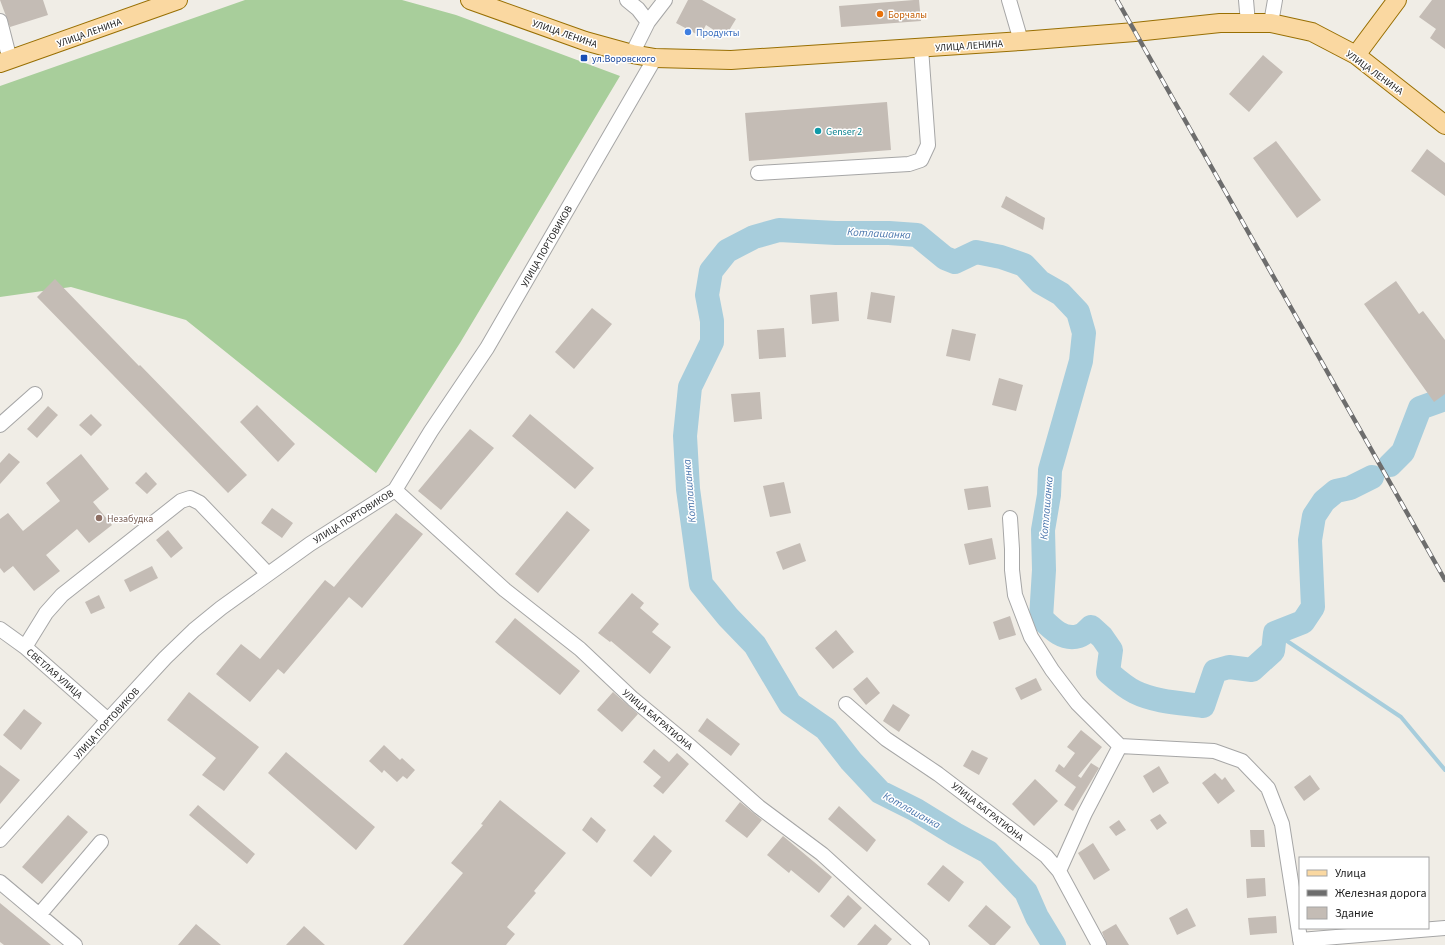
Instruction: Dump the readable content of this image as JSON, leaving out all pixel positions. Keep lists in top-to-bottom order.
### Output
{
  "streets": {
    "main road": ["УЛИЦА ЛЕНИНА"],
    "street": ["УЛИЦА ПОРТОВИКОВ", "СВЕТЛАЯ УЛИЦА", "УЛИЦА БАГРАТИОНА"]
  },
  "crossings": [
    ["УЛИЦА ЛЕНИНА", "УЛИЦА ПОРТОВИКОВ"],
    ["УЛИЦА ПОРТОВИКОВ", "СВЕТЛАЯ УЛИЦА"],
    ["УЛИЦА ПОРТОВИКОВ", "УЛИЦА БАГРАТИОНА"]
  ],
  "water": ["Котлашанка"],
  "places": {
    "other": [
      "Борчалы",
      "Продукты",
      "Genser 2",
      "Незабудка"
    ],
    "transit": ["ул.Воровского"]
  },
  "legend": ["Улица", "Железная дорога", "Здание"]
}
